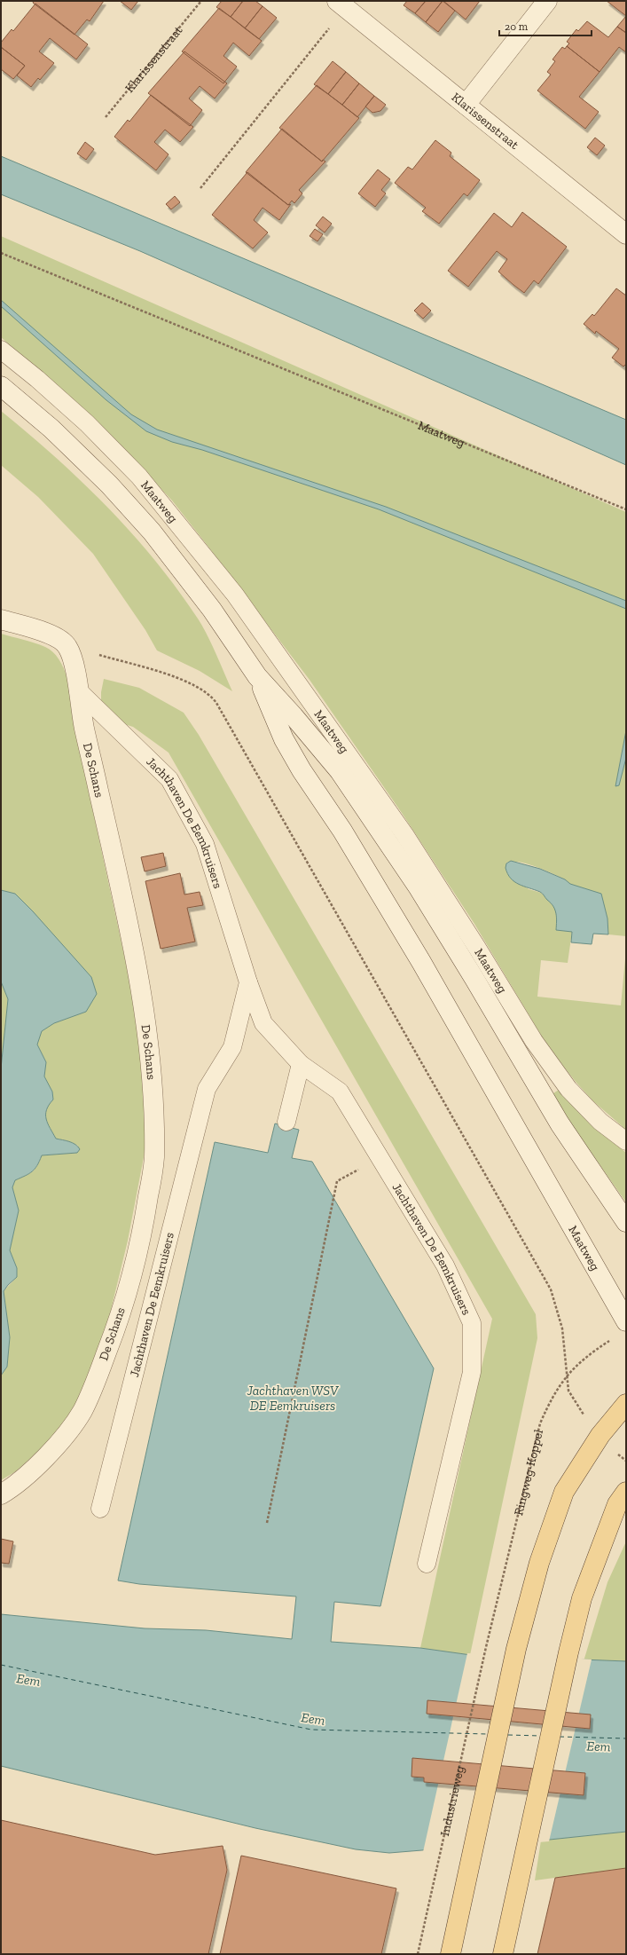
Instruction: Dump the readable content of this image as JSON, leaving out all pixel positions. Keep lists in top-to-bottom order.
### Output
{
  "streets": {
    "main road": ["Klarissenstraat", "Maatweg", "De Schans"],
    "lane": ["Jachthaven De Eemkruisers"],
    "path": ["Ringweg-Koppel", "Industrieweg"]
  },
  "crossings": [
    ["De Schans", "Jachthaven De Eemkruisers"],
    ["Ringweg-Koppel", "Industrieweg"]
  ],
  "water": ["Jachthaven WSV DE Eemkruisers", "Eem"],
  "scale_bar": "20 m"
}
